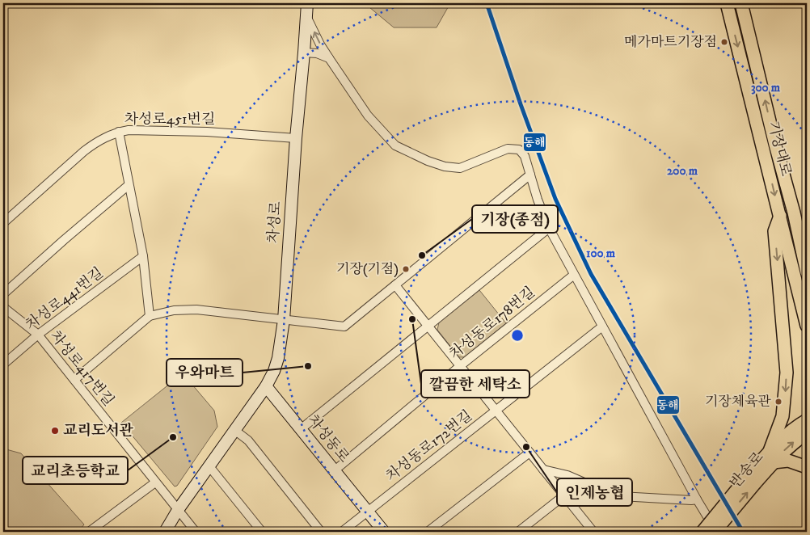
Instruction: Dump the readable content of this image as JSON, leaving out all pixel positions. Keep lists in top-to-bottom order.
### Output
{
  "streets": {
    "main road": [
      "기장대로",
      "차성로",
      "차성동로",
      "반송로"
    ],
    "street": [
      "차성로451번길",
      "차성로441번길",
      "차성동로178번길",
      "차성로417번길",
      "차성동로172번길"
    ]
  },
  "crossings": [
    ["차성로451번길", "차성로"],
    ["차성로", "차성로417번길"],
    ["차성로", "차성동로"],
    ["차성로441번길", "차성로417번길"],
    ["차성동로178번길", "차성동로"],
    ["차성동로", "차성동로172번길"]
  ],
  "places": [
    "메가마트기장점",
    "기장(종점)",
    "기장(기점)",
    "깔끔한 세탁소",
    "우와마트",
    "기장체육관",
    "교리도서관",
    "교리초등학교",
    "인제농협"
  ],
  "lines": ["transit line 동해"],
  "rings": ["300 m", "200 m", "100 m"]
}
